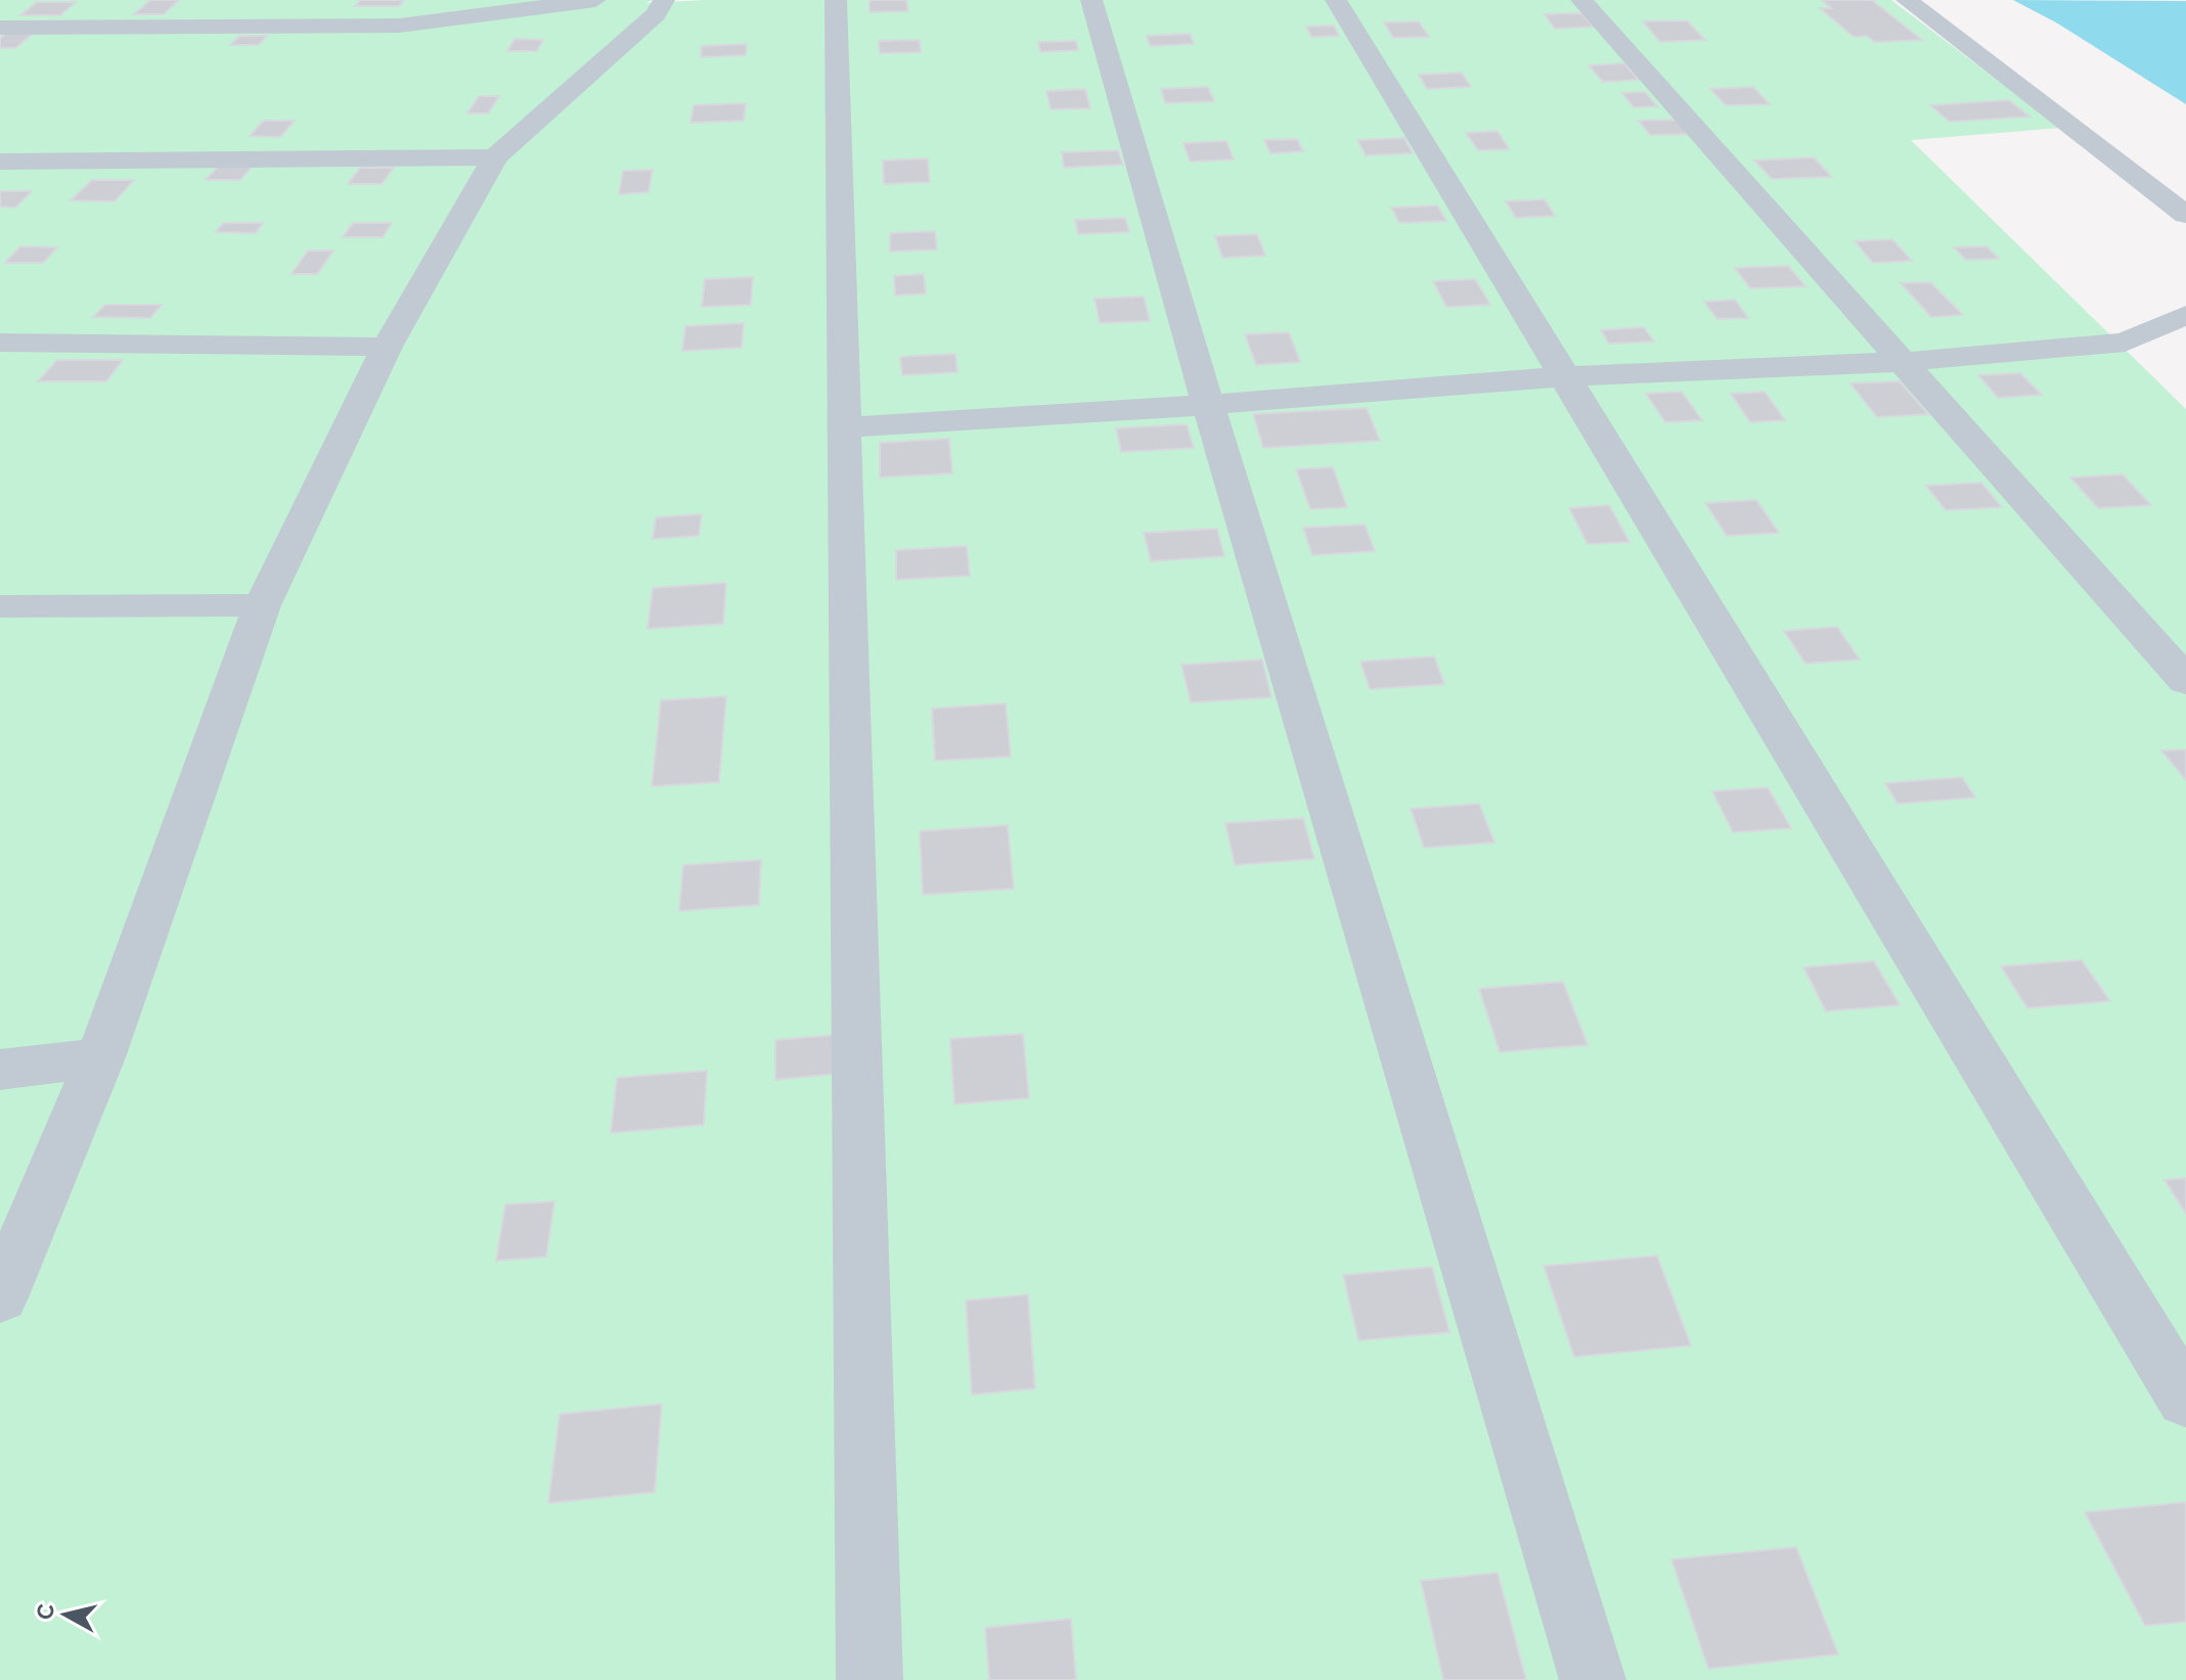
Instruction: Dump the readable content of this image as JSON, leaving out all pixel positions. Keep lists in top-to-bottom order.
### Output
{
  "north": "left"
}
